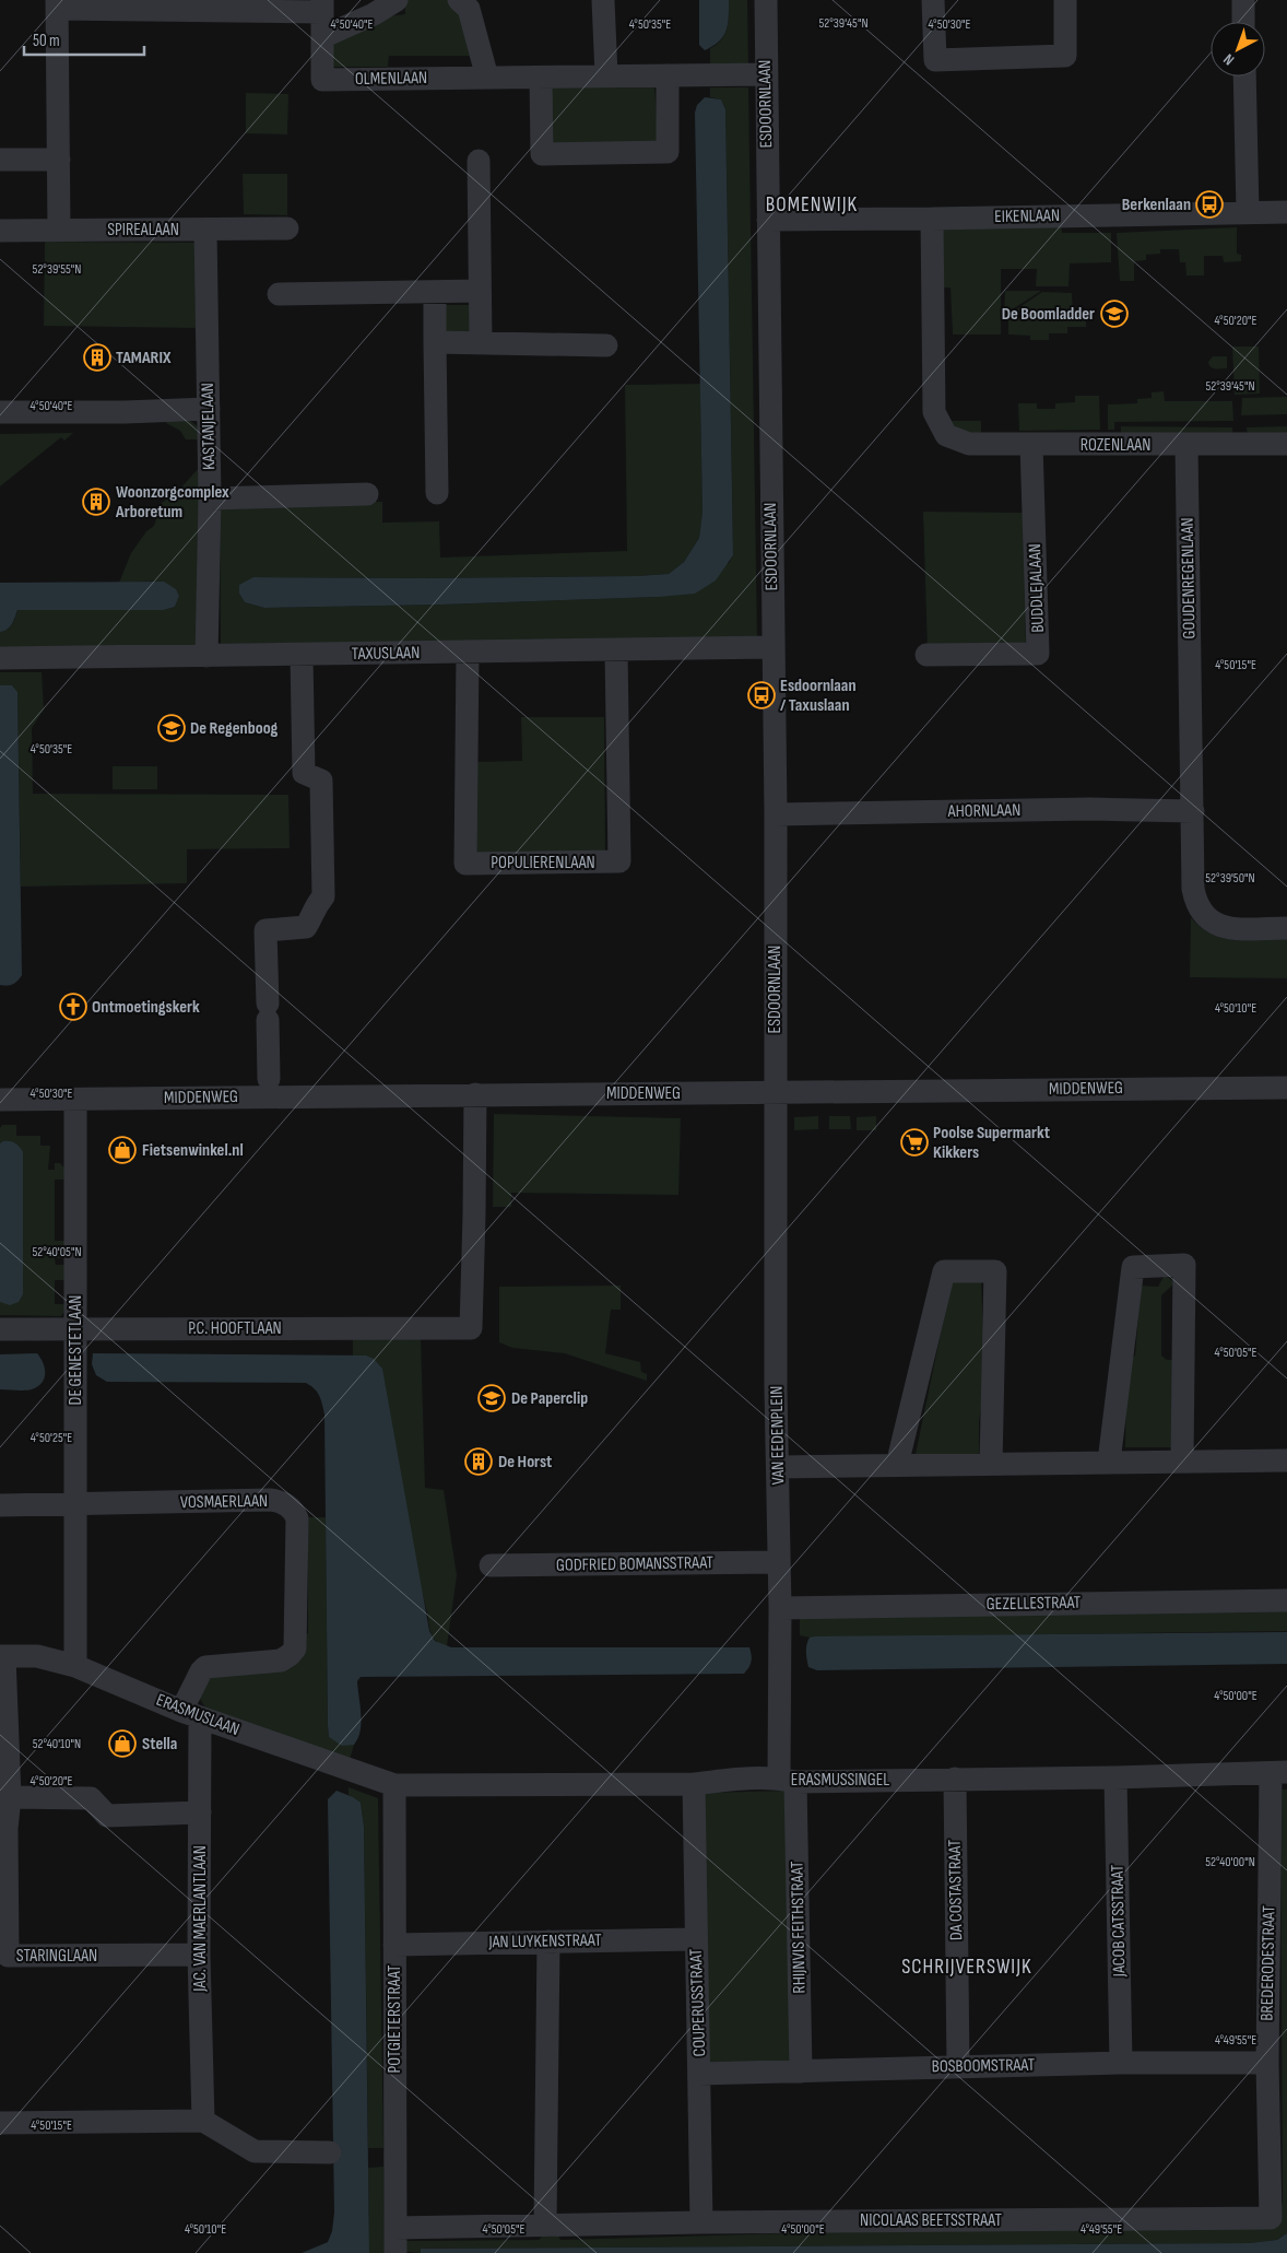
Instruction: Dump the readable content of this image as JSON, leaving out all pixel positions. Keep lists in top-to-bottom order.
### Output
{
  "streets": {
    "street": [
      "OLMENLAAN",
      "ESDOORNLAAN",
      "EIKENLAAN",
      "SPIREALAAN",
      "KASTANJELAAN",
      "ROZENLAAN",
      "GOUDENREGENLAAN",
      "BUDDLEJALAAN",
      "TAXUSLAAN",
      "AHORNLAAN",
      "POPULIERENLAAN",
      "MIDDENWEG",
      "P.C. HOOFTLAAN",
      "DE GENESTETLAAN",
      "VAN EEDENPLEIN",
      "VOSMAERLAAN",
      "GODFRIED BOMANSSTRAAT",
      "GEZELLESTRAAT",
      "ERASMUSLAAN",
      "ERASMUSSINGEL",
      "DA COSTASTRAAT",
      "JAC. VAN MAERLANTLAAN",
      "JACOB CATSSTRAAT",
      "RHIJNVIS FEITHSTRAAT",
      "JAN LUYKENSTRAAT",
      "STARINGLAAN",
      "BREDERODESTRAAT",
      "COUPERUSSTRAAT",
      "POTGIETERSTRAAT",
      "BOSBOOMSTRAAT",
      "NICOLAAS BEETSSTRAAT"
    ]
  },
  "crossings": [
    ["OLMENLAAN", "ESDOORNLAAN"],
    ["ESDOORNLAAN", "EIKENLAAN"],
    ["ESDOORNLAAN", "TAXUSLAAN"],
    ["ESDOORNLAAN", "AHORNLAAN"],
    ["ESDOORNLAAN", "MIDDENWEG"],
    ["ESDOORNLAAN", "VAN EEDENPLEIN"],
    ["EIKENLAAN", "ROZENLAAN"],
    ["SPIREALAAN", "KASTANJELAAN"],
    ["KASTANJELAAN", "TAXUSLAAN"],
    ["ROZENLAAN", "GOUDENREGENLAAN"],
    ["ROZENLAAN", "BUDDLEJALAAN"],
    ["GOUDENREGENLAAN", "AHORNLAAN"],
    ["TAXUSLAAN", "POPULIERENLAAN"],
    ["MIDDENWEG", "P.C. HOOFTLAAN"],
    ["MIDDENWEG", "DE GENESTETLAAN"],
    ["MIDDENWEG", "VAN EEDENPLEIN"],
    ["P.C. HOOFTLAAN", "DE GENESTETLAAN"],
    ["DE GENESTETLAAN", "VOSMAERLAAN"],
    ["DE GENESTETLAAN", "ERASMUSLAAN"],
    ["VAN EEDENPLEIN", "GODFRIED BOMANSSTRAAT"],
    ["VAN EEDENPLEIN", "GEZELLESTRAAT"],
    ["VAN EEDENPLEIN", "ERASMUSSINGEL"],
    ["VAN EEDENPLEIN", "RHIJNVIS FEITHSTRAAT"],
    ["VOSMAERLAAN", "ERASMUSLAAN"],
    ["VOSMAERLAAN", "JAC. VAN MAERLANTLAAN"],
    ["ERASMUSLAAN", "ERASMUSSINGEL"],
    ["ERASMUSLAAN", "JAC. VAN MAERLANTLAAN"],
    ["ERASMUSLAAN", "STARINGLAAN"],
    ["ERASMUSLAAN", "POTGIETERSTRAAT"],
    ["ERASMUSSINGEL", "DA COSTASTRAAT"],
    ["ERASMUSSINGEL", "JACOB CATSSTRAAT"],
    ["ERASMUSSINGEL", "RHIJNVIS FEITHSTRAAT"],
    ["ERASMUSSINGEL", "BREDERODESTRAAT"],
    ["ERASMUSSINGEL", "COUPERUSSTRAAT"],
    ["ERASMUSSINGEL", "POTGIETERSTRAAT"],
    ["DA COSTASTRAAT", "BOSBOOMSTRAAT"],
    ["JAC. VAN MAERLANTLAAN", "STARINGLAAN"],
    ["JACOB CATSSTRAAT", "BOSBOOMSTRAAT"],
    ["RHIJNVIS FEITHSTRAAT", "BOSBOOMSTRAAT"],
    ["JAN LUYKENSTRAAT", "COUPERUSSTRAAT"],
    ["JAN LUYKENSTRAAT", "POTGIETERSTRAAT"],
    ["BREDERODESTRAAT", "BOSBOOMSTRAAT"],
    ["BREDERODESTRAAT", "NICOLAAS BEETSSTRAAT"],
    ["COUPERUSSTRAAT", "BOSBOOMSTRAAT"],
    ["COUPERUSSTRAAT", "NICOLAAS BEETSSTRAAT"],
    ["POTGIETERSTRAAT", "NICOLAAS BEETSSTRAAT"]
  ],
  "districts": ["BOMENWIJK", "SCHRIJVERSWIJK"],
  "places": {
    "bus stop": ["Berkenlaan", "Esdoornlaan / Taxuslaan"],
    "school or university": ["De Boomladder", "De Regenboog", "De Paperclip"],
    "building": ["TAMARIX", "Woonzorgcomplex Arboretum", "De Horst"],
    "church": ["Ontmoetingskerk"],
    "supermarket": ["Poolse Supermarkt Kikkers"],
    "shop": ["Fietsenwinkel.nl", "Stella"]
  },
  "scale_bar": "50 m",
  "north": "bottom left",
  "coordinates": [
    "52°39'45\"N",
    "4°50'40\"E",
    "4°50'35\"E",
    "4°50'30\"E",
    "52°39'55\"N",
    "4°50'20\"E",
    "4°50'15\"E",
    "52°39'50\"N",
    "4°50'10\"E",
    "52°40'05\"N",
    "4°50'05\"E",
    "4°50'25\"E",
    "4°50'00\"E",
    "52°40'10\"N",
    "52°40'00\"N",
    "4°49'55\"E"
  ]
}
